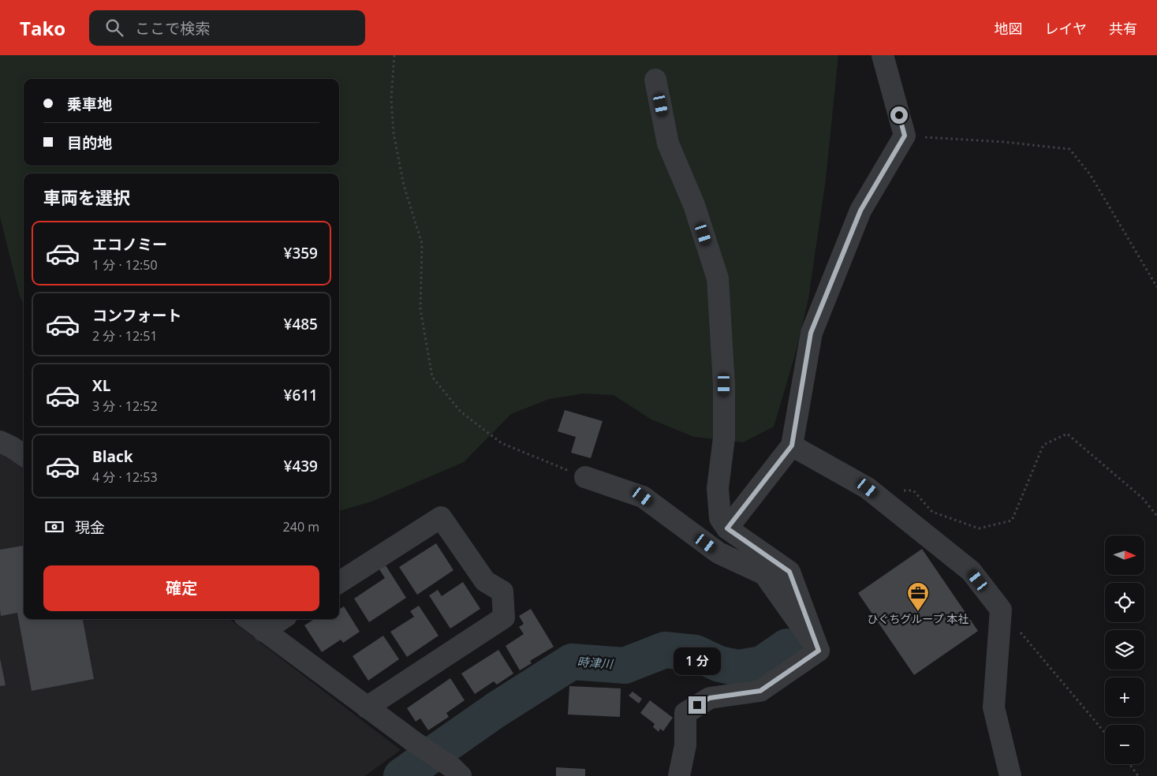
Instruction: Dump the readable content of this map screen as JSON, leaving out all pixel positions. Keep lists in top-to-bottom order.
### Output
{
  "water": ["時津川"],
  "places": {
    "office": ["ひぐちグループ 本社"]
  },
  "north": "right",
  "page": {
    "header": "Tako",
    "search": "ここで検索",
    "nav": ["地図", "レイヤ", "共有"],
    "banner": ["乗車地", "目的地"],
    "heading": "車両を選択",
    "list": [
      {
        "name": "エコノミー",
        "note": "1 分 · 12:50",
        "value": "¥359"
      },
      {
        "name": "コンフォート",
        "note": "2 分 · 12:51",
        "value": "¥485"
      },
      {
        "name": "XL",
        "note": "3 分 · 12:52",
        "value": "¥611"
      },
      {
        "name": "Black",
        "note": "4 分 · 12:53",
        "value": "¥439"
      }
    ],
    "pay": ["現金", "240 m"],
    "map_buttons": ["+", "−"],
    "buttons": "確定",
    "bubble": "1 分"
  }
}
